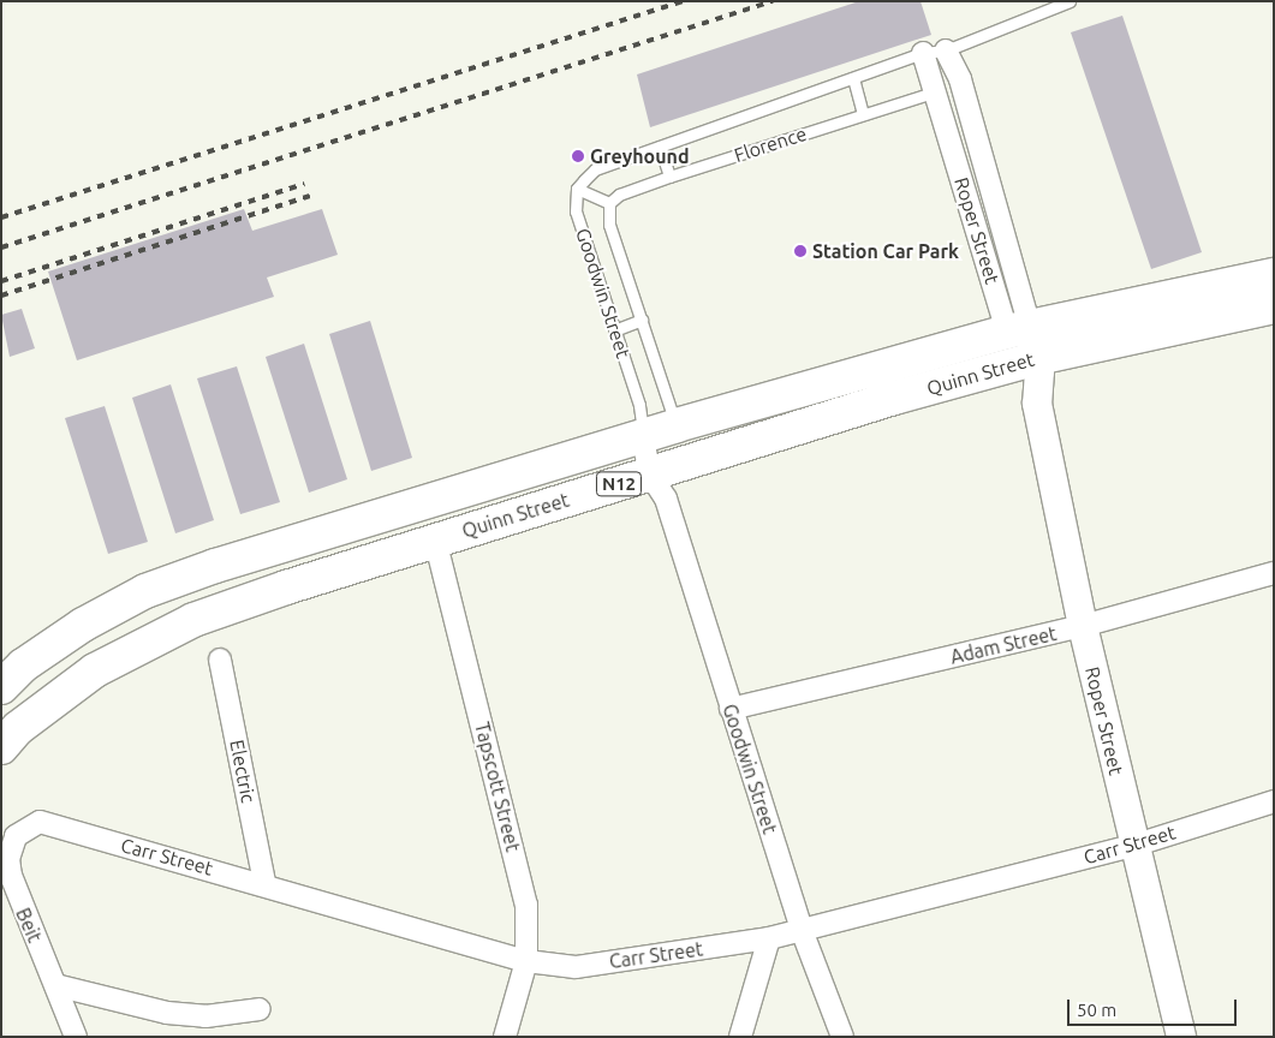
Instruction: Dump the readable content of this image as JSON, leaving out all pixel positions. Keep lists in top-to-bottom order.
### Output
{
  "streets": {
    "highway": ["Quinn Street", "N12"],
    "street": [
      "Roper Street",
      "Goodwin Street",
      "Adam Street",
      "Electric",
      "Tapscott Street",
      "Carr Street",
      "Beit"
    ],
    "lane": ["Florence"]
  },
  "crossings": [
    ["Florence", "Roper Street"],
    ["Roper Street", "Quinn Street"],
    ["Roper Street", "Adam Street"],
    ["Roper Street", "Carr Street"],
    ["Goodwin Street", "Quinn Street"],
    ["Goodwin Street", "Adam Street"],
    ["Goodwin Street", "Carr Street"],
    ["Quinn Street", "Tapscott Street"],
    ["Electric", "Carr Street"],
    ["Tapscott Street", "Carr Street"],
    ["Carr Street", "Beit"]
  ],
  "places": ["Greyhound", "Station Car Park"],
  "scale_bar": "50 m"
}
